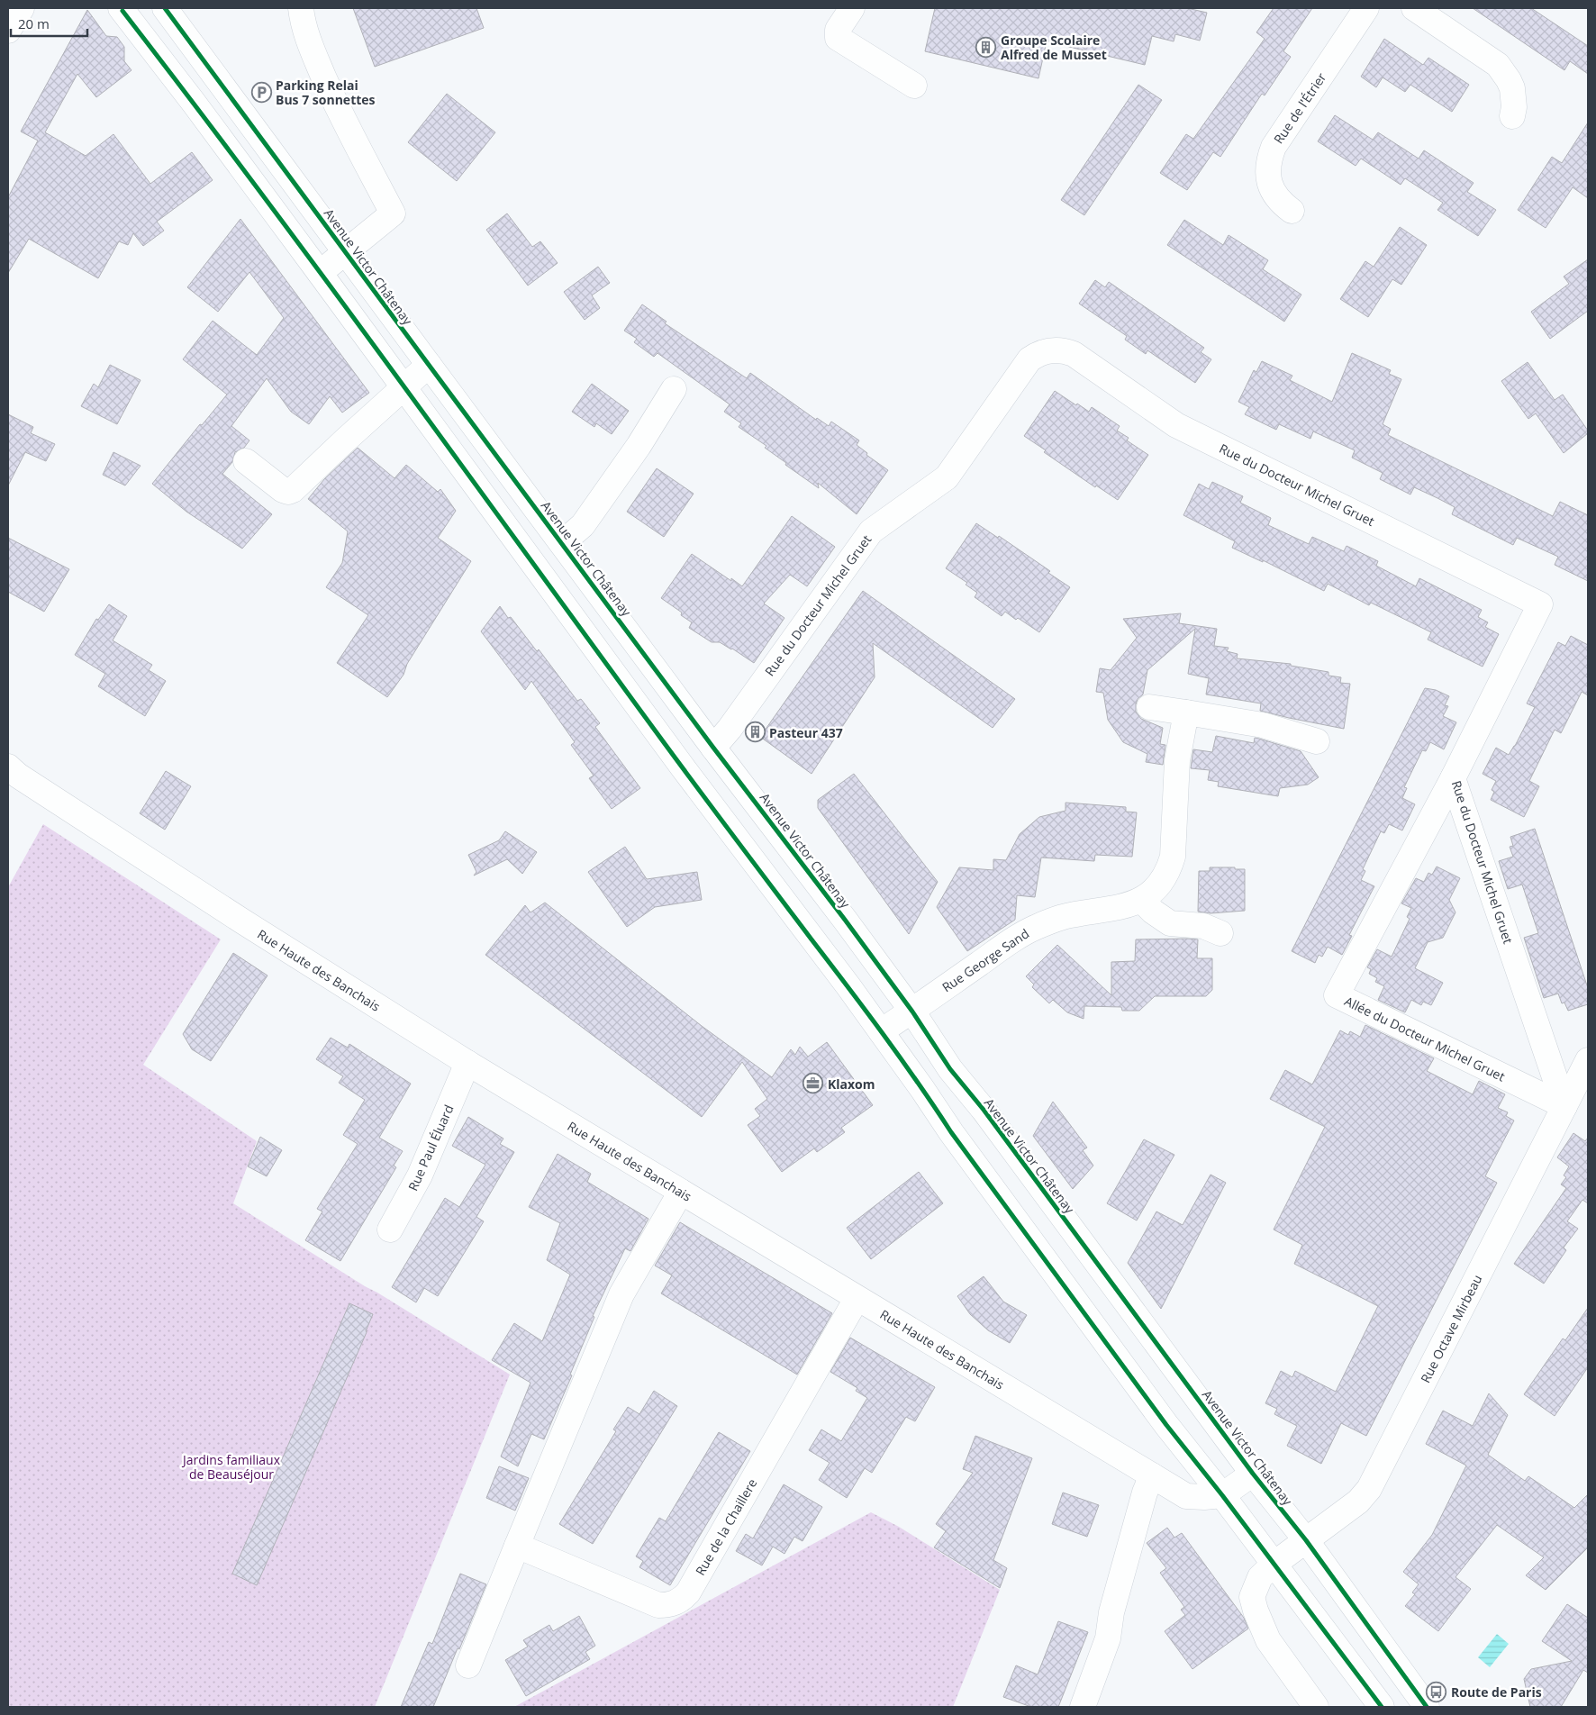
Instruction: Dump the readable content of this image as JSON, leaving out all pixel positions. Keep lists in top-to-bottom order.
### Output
{
  "streets": {
    "street": [
      "Rue de l'Étrier",
      "Avenue Victor Châtenay",
      "Rue du Docteur Michel Gruet",
      "Rue George Sand",
      "Rue Haute des Banchais",
      "Allée du Docteur Michel Gruet",
      "Rue Paul Éluard",
      "Rue Octave Mirbeau",
      "Rue de la Chaillere"
    ]
  },
  "crossings": [
    ["Avenue Victor Châtenay", "Rue du Docteur Michel Gruet"],
    ["Avenue Victor Châtenay", "Rue George Sand"],
    ["Avenue Victor Châtenay", "Rue Octave Mirbeau"],
    ["Rue du Docteur Michel Gruet", "Allée du Docteur Michel Gruet"],
    ["Rue du Docteur Michel Gruet", "Rue Octave Mirbeau"],
    ["Rue Haute des Banchais", "Rue Paul Éluard"],
    ["Rue Haute des Banchais", "Rue de la Chaillere"],
    ["Allée du Docteur Michel Gruet", "Rue Octave Mirbeau"]
  ],
  "parks": ["Jardins familiaux de Beauséjour"],
  "places": {
    "building": ["Groupe Scolaire Alfred de Musset", "Pasteur 437"],
    "parking": ["Parking Relai Bus 7 sonnettes"],
    "office": ["Klaxom"],
    "bus stop": ["Route de Paris"]
  },
  "scale_bar": "20 m"
}
